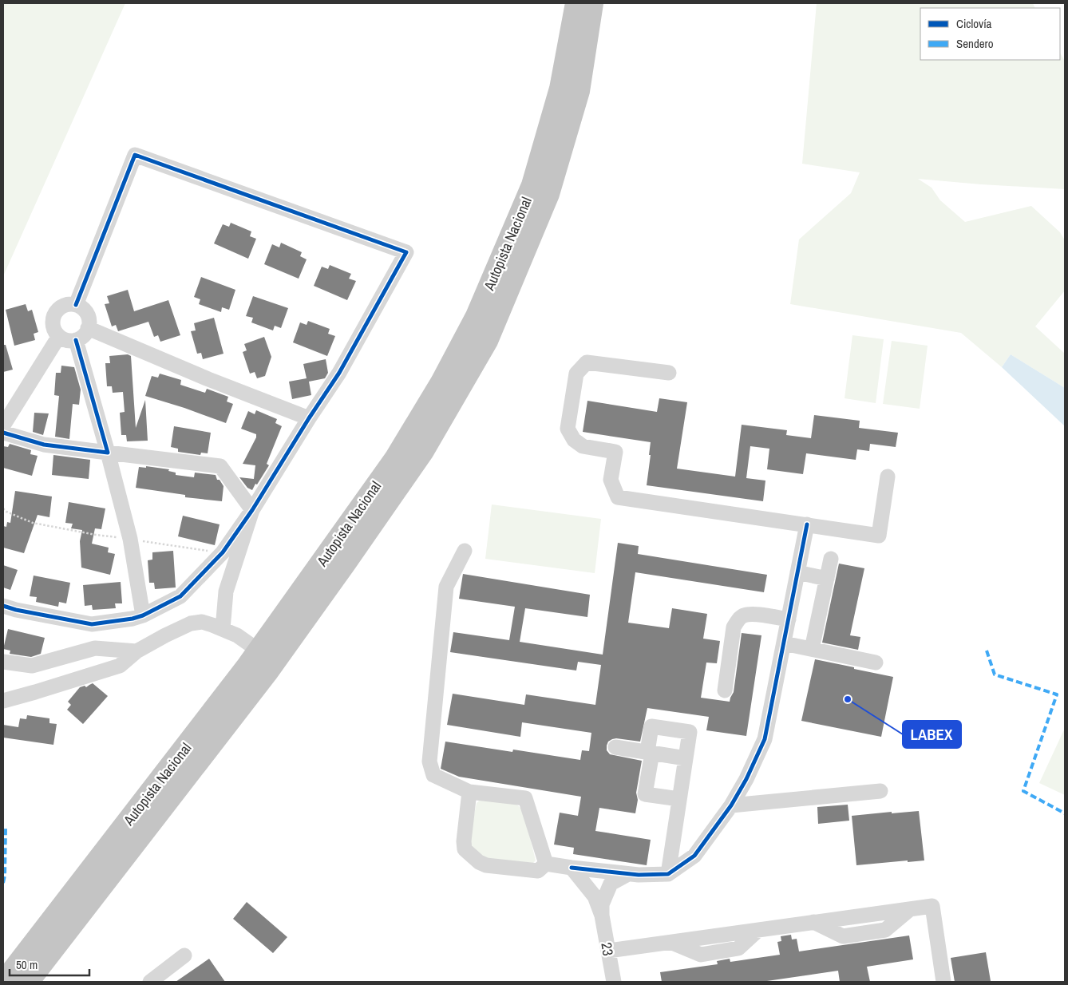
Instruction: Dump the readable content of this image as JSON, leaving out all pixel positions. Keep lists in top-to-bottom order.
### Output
{
  "streets": {
    "highway": ["Autopista Nacional"],
    "street": ["23"]
  },
  "places": ["LABEX"],
  "legend": ["Ciclovía", "Sendero"],
  "scale_bar": "50 m"
}
